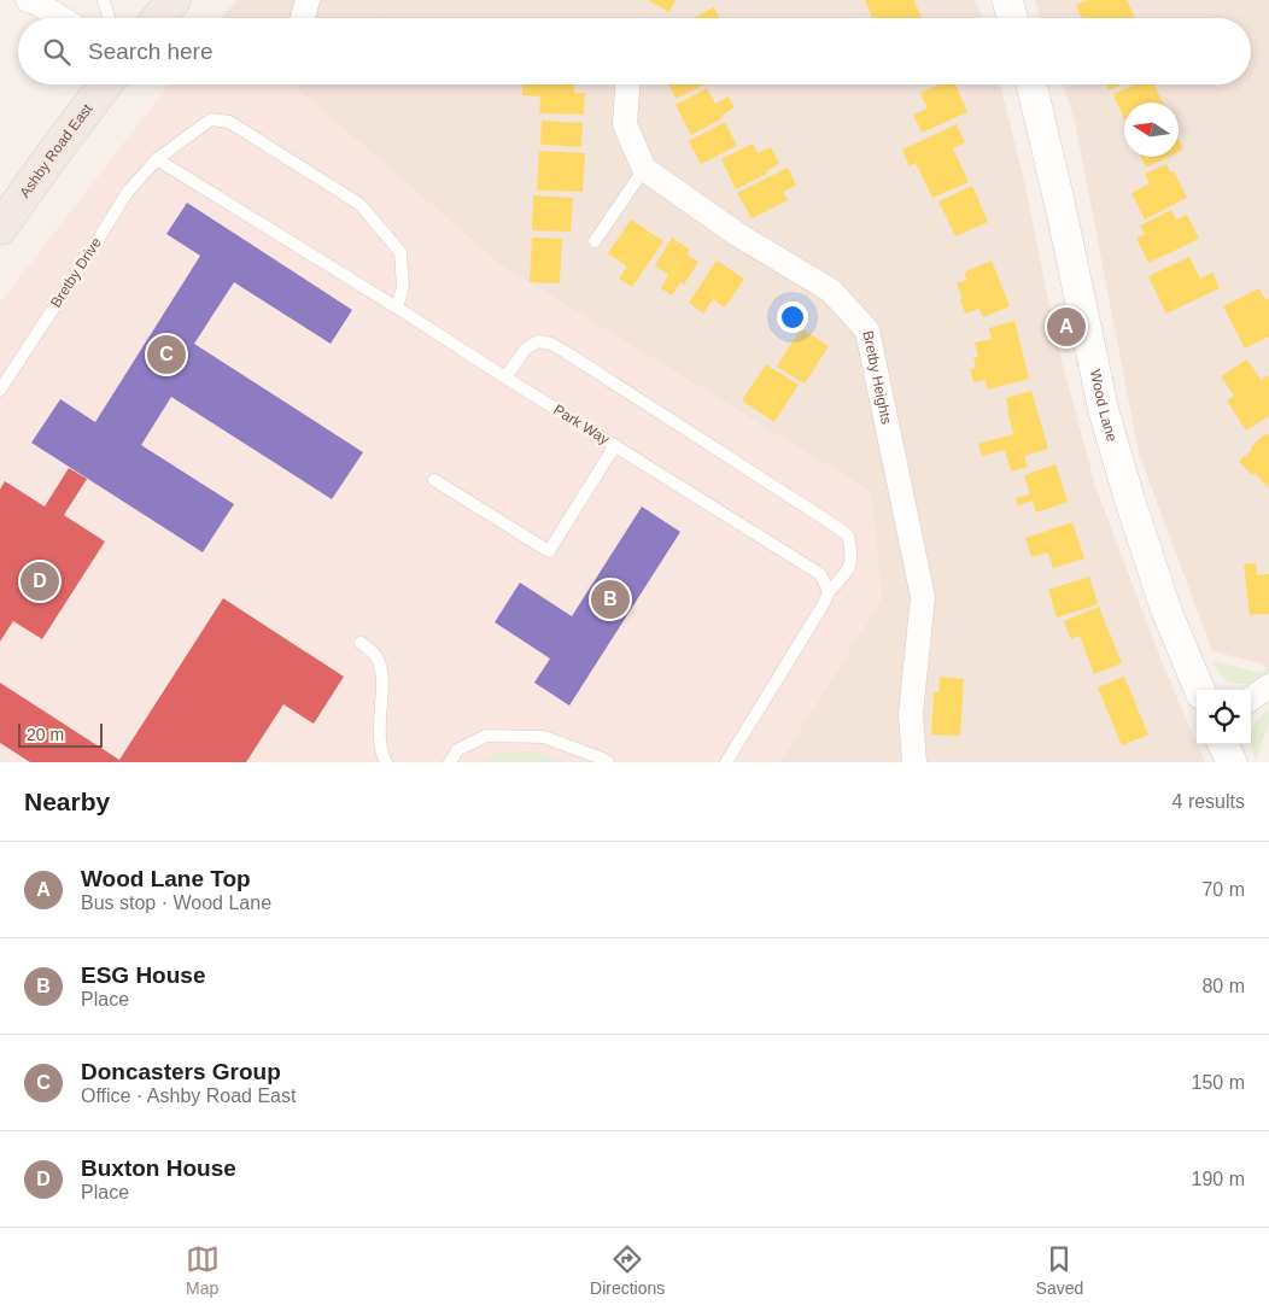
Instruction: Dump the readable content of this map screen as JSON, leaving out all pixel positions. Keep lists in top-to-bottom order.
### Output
{
  "streets": {
    "highway": ["Ashby Road East"],
    "street": ["Bretby Heights", "Wood Lane"],
    "lane": ["Bretby Drive", "Park Way"]
  },
  "crossings": [
    ["Bretby Drive", "Park Way"]
  ],
  "scale_bar": "20 m",
  "north": "left",
  "page": {
    "search": "Search here",
    "pins": [
      "A",
      "C",
      "D",
      "B"
    ],
    "scale": "20 m",
    "heading": ["Nearby", "4 results"],
    "list": [
      {
        "mark": "A",
        "name": "Wood Lane Top",
        "note": "Bus stop · Wood Lane",
        "value": "70 m"
      },
      {
        "mark": "B",
        "name": "ESG House",
        "note": "Place",
        "value": "80 m"
      },
      {
        "mark": "C",
        "name": "Doncasters Group",
        "note": "Office · Ashby Road East",
        "value": "150 m"
      },
      {
        "mark": "D",
        "name": "Buxton House",
        "note": "Place",
        "value": "190 m"
      }
    ],
    "nav": ["Map", "Directions", "Saved"]
  }
}
